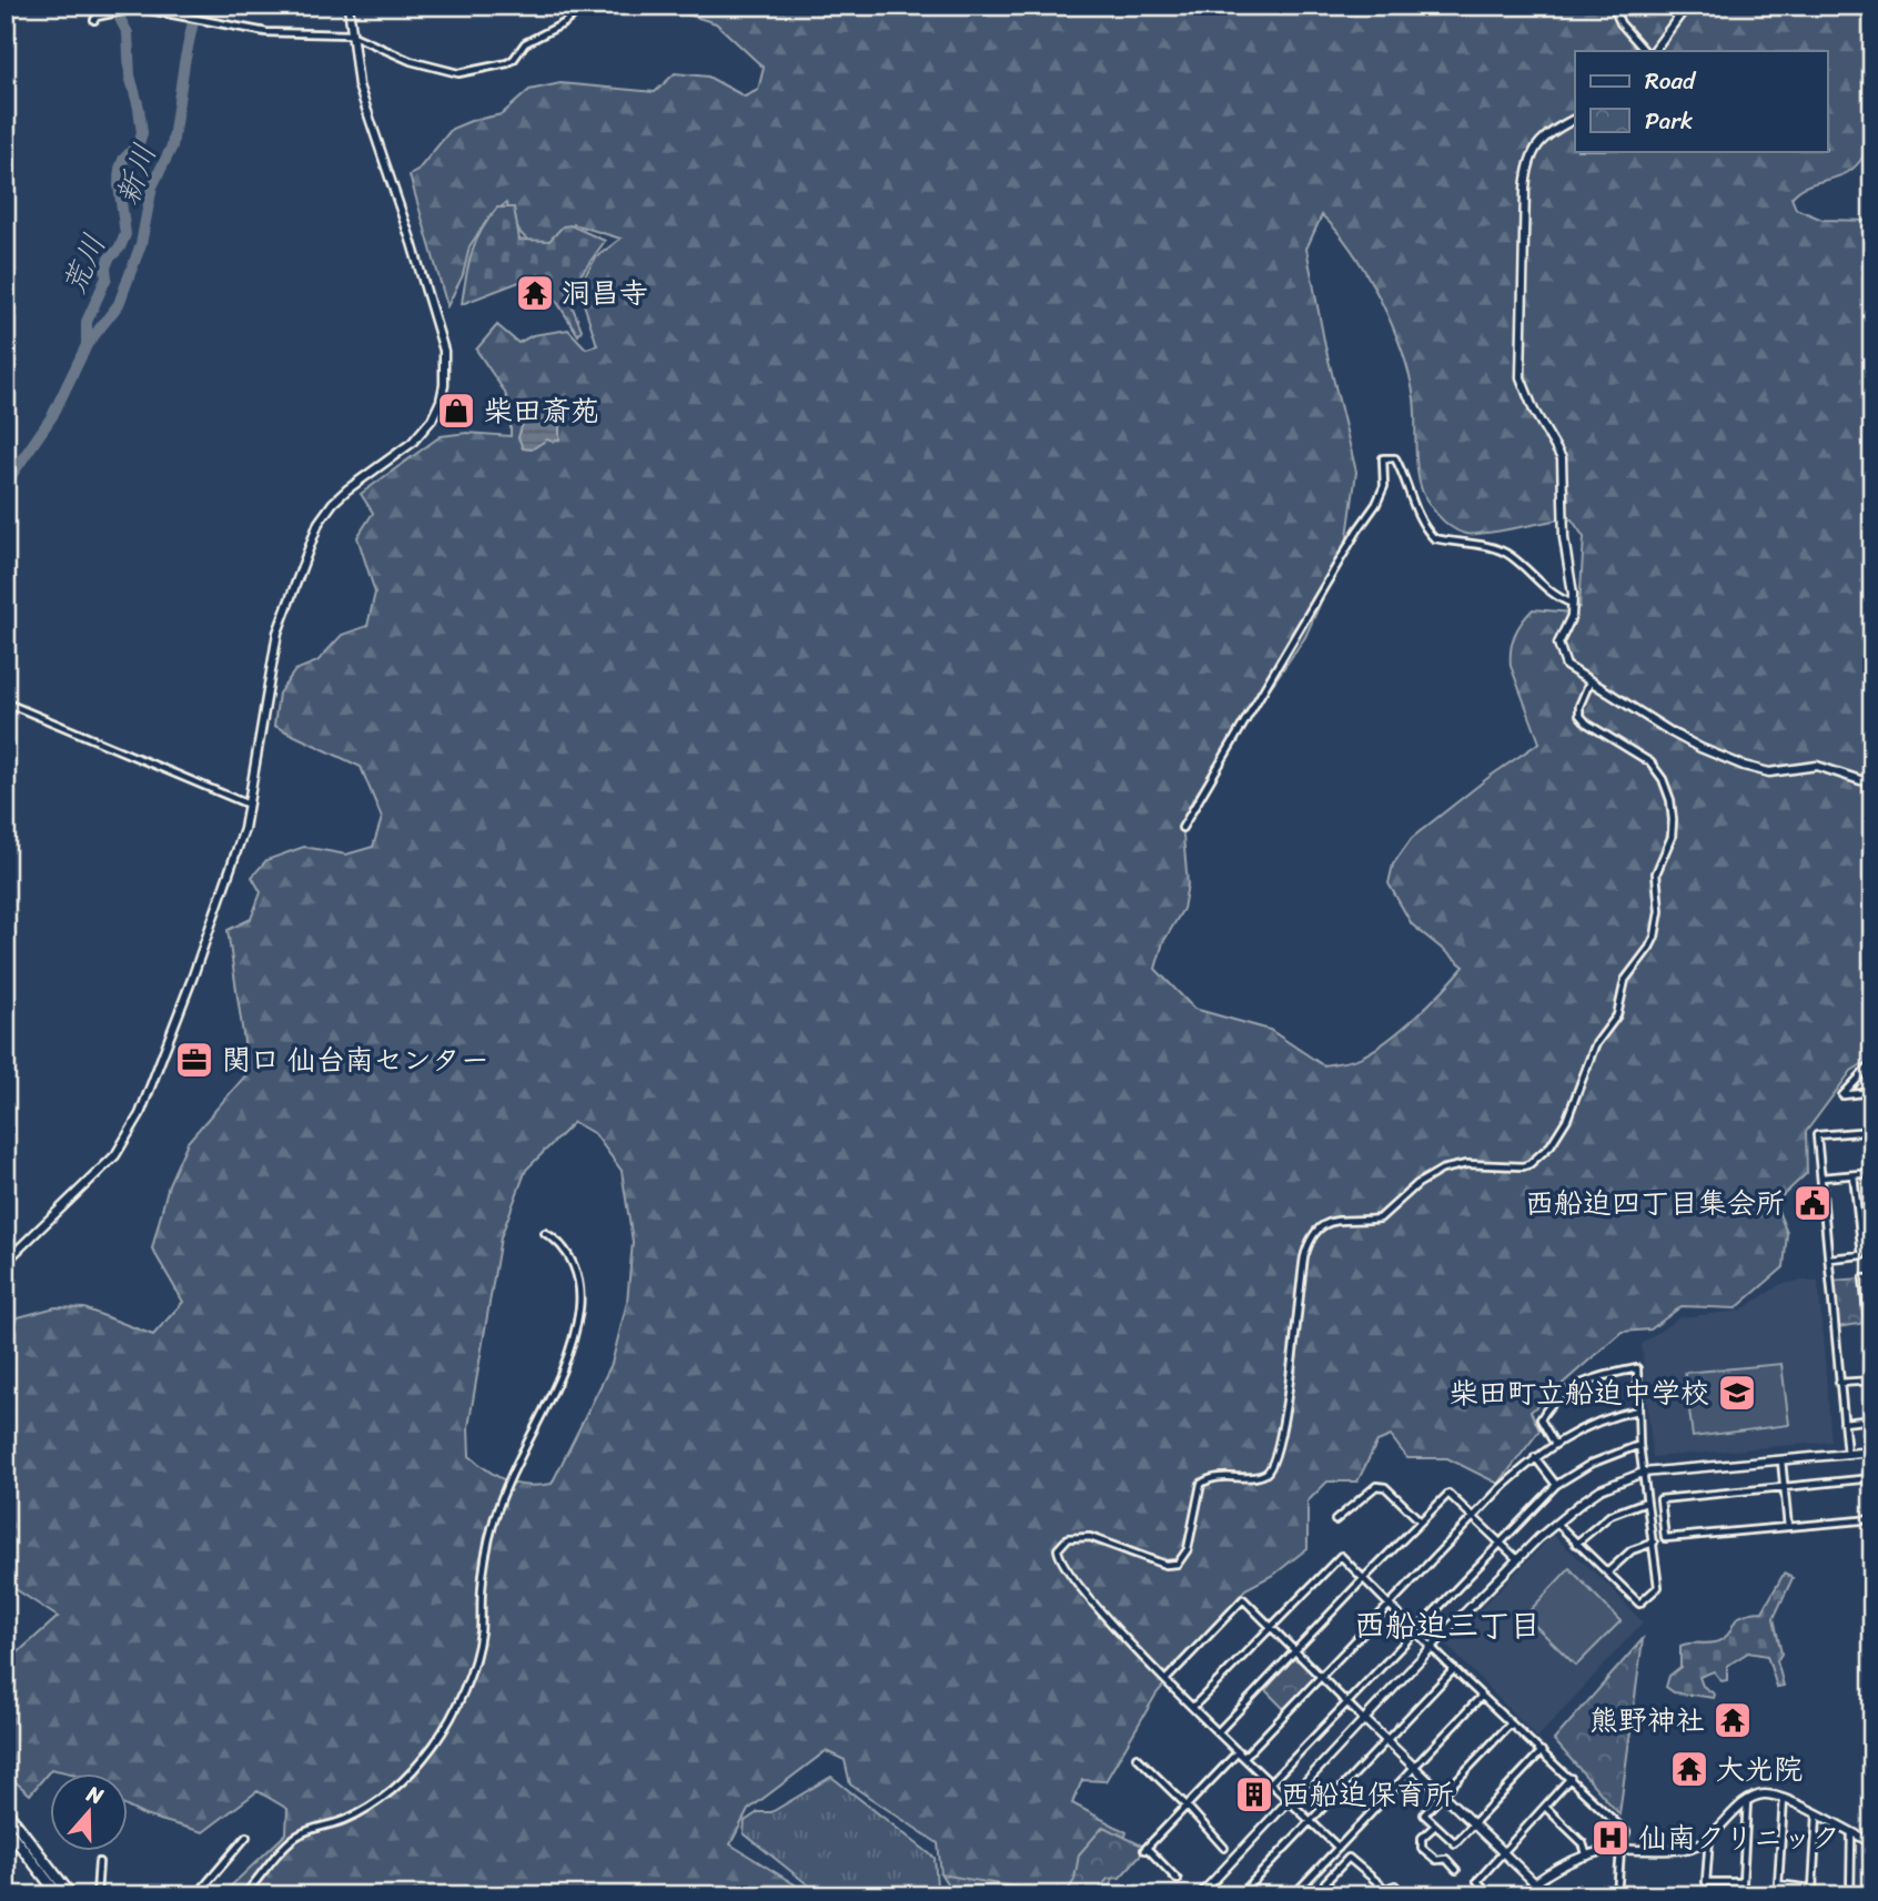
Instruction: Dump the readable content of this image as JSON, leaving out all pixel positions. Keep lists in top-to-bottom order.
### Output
{
  "districts": ["西船迫三丁目"],
  "water": ["新川", "荒川"],
  "places": {
    "temple": ["洞昌寺", "熊野神社", "大光院"],
    "shop": ["柴田斎苑"],
    "office": ["関口 仙台南センター"],
    "public building": ["西船迫四丁目集会所"],
    "school or university": ["柴田町立船迫中学校"],
    "building": ["西船迫保育所"],
    "hospital": ["仙南クリニック"]
  },
  "legend": ["Road", "Park"],
  "north": "top"
}
